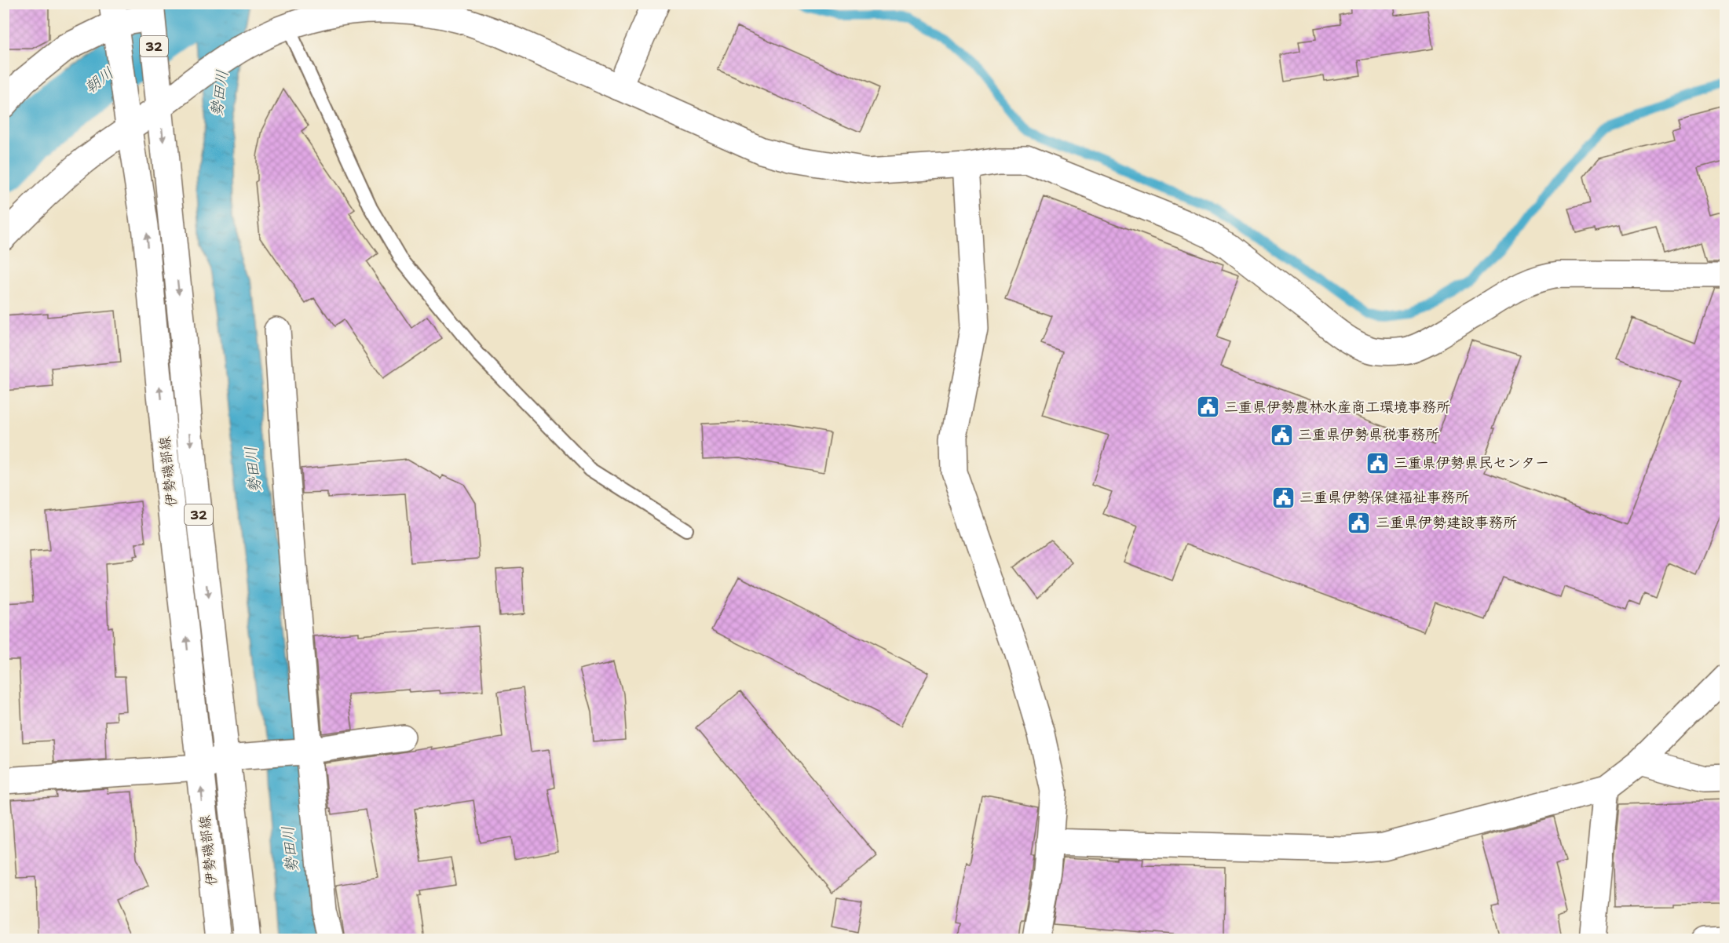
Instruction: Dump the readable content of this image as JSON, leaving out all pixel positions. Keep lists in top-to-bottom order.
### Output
{
  "streets": {
    "street": ["32", "伊勢磯部線"]
  },
  "water": ["朝川", "勢田川"],
  "places": {
    "public building": [
      "三重県伊勢農林水産商工環境事務所",
      "三重県伊勢県税事務所",
      "三重県伊勢県民センター",
      "三重県伊勢保健福祉事務所",
      "三重県伊勢建設事務所"
    ]
  }
}
